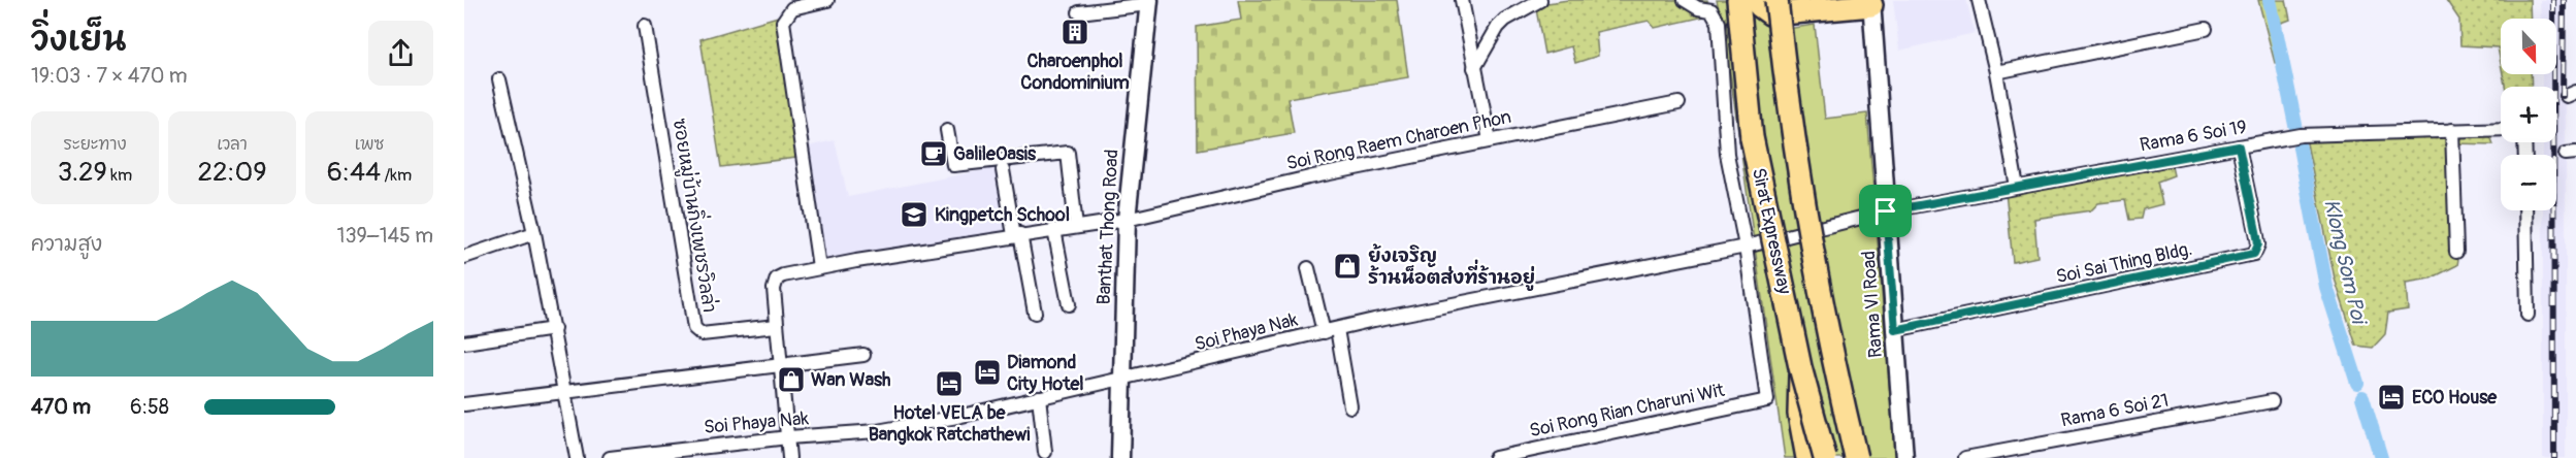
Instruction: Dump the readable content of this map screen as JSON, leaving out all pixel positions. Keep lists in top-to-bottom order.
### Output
{
  "streets": {
    "highway": ["Sirat Expressway"],
    "main road": ["Banthat Thong Road", "Rama VI Road"],
    "street": [
      "Rama 6 Soi 19",
      "Soi Rong Raem Charoen Phon",
      "ซอยหมู่บ้านกิ่งเพชรวิลล่า",
      "Soi Sai Thing Bldg.",
      "Soi Phaya Nak",
      "Soi Rong Rian Charuni Wit",
      "Rama 6 Soi 21"
    ]
  },
  "crossings": [
    ["Rama 6 Soi 19", "Soi Sai Thing Bldg."],
    ["Rama 6 Soi 19", "Rama VI Road"],
    ["Rama 6 Soi 19", "Soi Phaya Nak"],
    ["Soi Rong Raem Charoen Phon", "ซอยหมู่บ้านกิ่งเพชรวิลล่า"],
    ["Soi Rong Raem Charoen Phon", "Banthat Thong Road"],
    ["Banthat Thong Road", "Soi Phaya Nak"],
    ["Soi Sai Thing Bldg.", "Rama VI Road"],
    ["Rama VI Road", "Soi Phaya Nak"],
    ["Soi Phaya Nak", "Soi Rong Rian Charuni Wit"]
  ],
  "water": ["Klong Som Poi"],
  "places": {
    "building": ["Charoenphol Condominium"],
    "cafe": ["GalileOasis"],
    "school or university": ["Kingpetch School"],
    "shop": ["ย้งเจริญ ร้านน็อตส่งที่ร้านอยู่", "Wan Wash"],
    "hotel": ["Diamond City Hotel", "Hotel VELA be Bangkok Ratchathewi", "ECO House"]
  },
  "north": "bottom",
  "page": {
    "heading": ["วิ่งเย็น", "19:03 · 7 × 470 m"],
    "map_buttons": ["+", "−"],
    "stats": [
      ["ระยะทาง", "3.29 km"],
      ["เวลา", "22:09"],
      ["เพซ", "6:44 /km"]
    ],
    "chart": ["ความสูง", "139–145 m"],
    "list": [
      {
        "name": "470 m",
        "note": "6:58"
      }
    ]
  }
}
